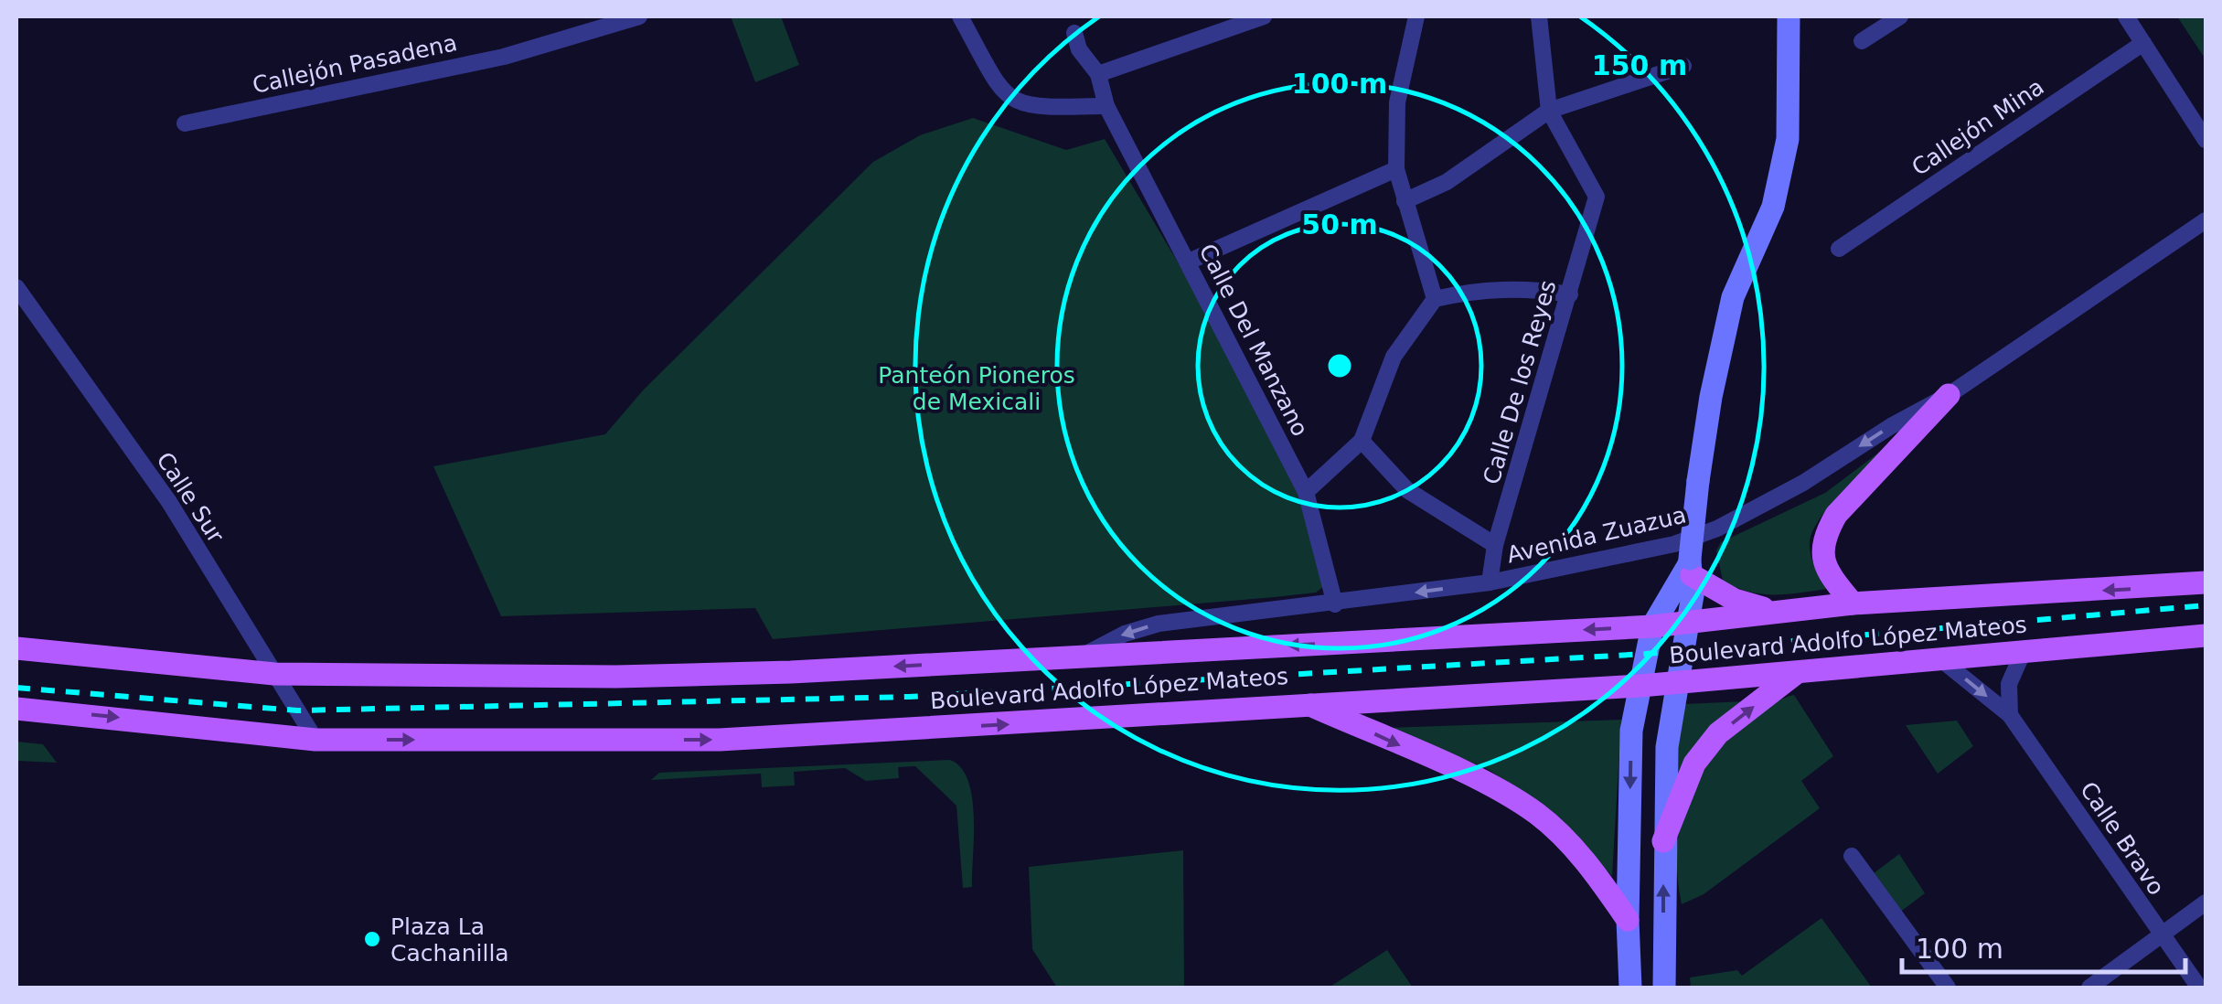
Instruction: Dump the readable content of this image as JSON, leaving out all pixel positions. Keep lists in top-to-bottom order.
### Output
{
  "streets": {
    "main road": ["Boulevard Adolfo López Mateos"],
    "street": [
      "Callejón Pasadena",
      "Callejón Mina",
      "Calle Del Manzano",
      "Calle De los Reyes",
      "Calle Sur",
      "Avenida Zuazua",
      "Calle Bravo"
    ]
  },
  "crossings": [
    ["Calle Del Manzano", "Avenida Zuazua"],
    ["Calle De los Reyes", "Avenida Zuazua"],
    ["Calle Sur", "Boulevard Adolfo López Mateos"],
    ["Avenida Zuazua", "Boulevard Adolfo López Mateos"],
    ["Boulevard Adolfo López Mateos", "Calle Bravo"]
  ],
  "one_way": ["Avenida Zuazua"],
  "parks": ["Panteón Pioneros de Mexicali"],
  "places": ["Plaza La Cachanilla"],
  "scale_bar": "100 m",
  "rings": ["150 m", "100 m", "50 m"]
}
